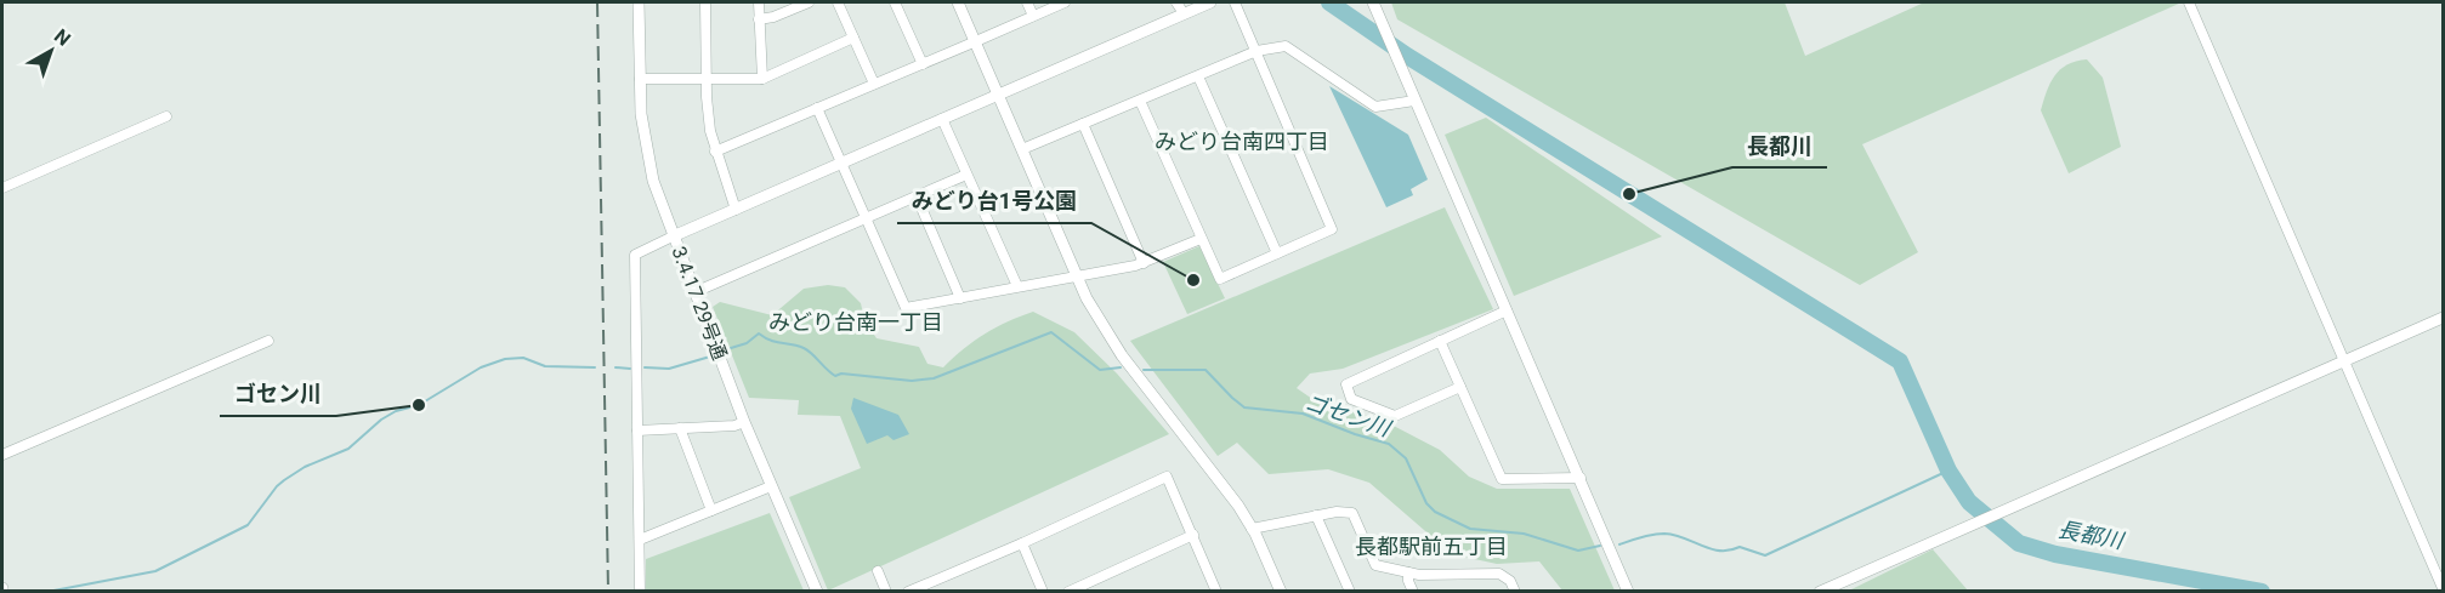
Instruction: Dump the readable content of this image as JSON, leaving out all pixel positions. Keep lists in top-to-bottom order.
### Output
{
  "streets": {
    "street": ["3.4.17 29号通"]
  },
  "districts": ["みどり台南四丁目", "みどり台南一丁目", "長都駅前五丁目"],
  "water": ["ゴセン川", "長都川"],
  "places": ["長都川", "みどり台1号公園", "ゴセン川"],
  "north": "top right"
}
